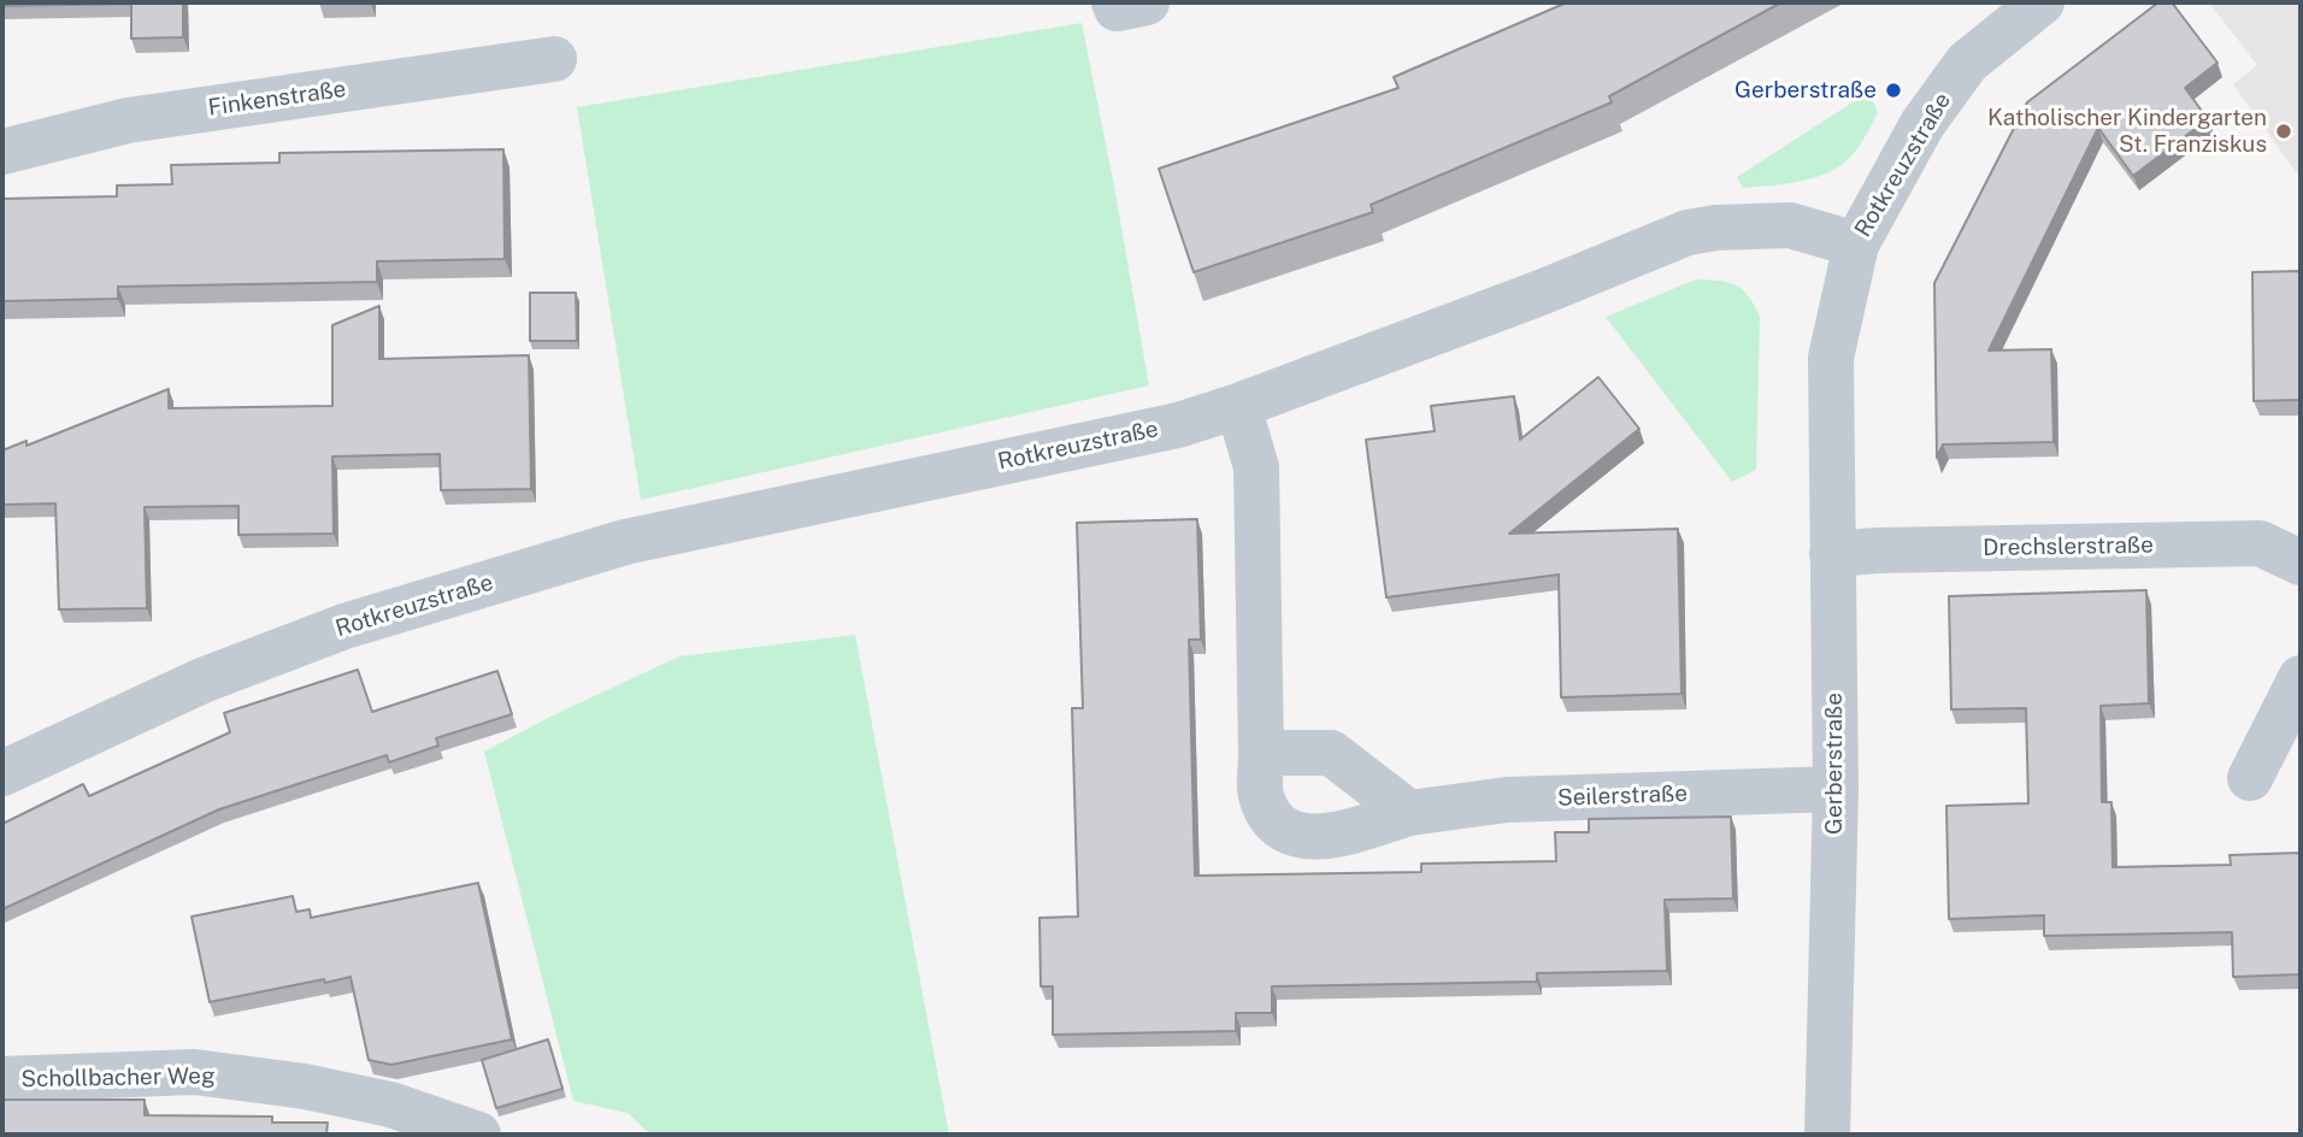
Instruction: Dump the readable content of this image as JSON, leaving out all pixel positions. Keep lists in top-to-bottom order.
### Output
{
  "streets": {
    "street": [
      "Finkenstraße",
      "Rotkreuzstraße",
      "Drechslerstraße",
      "Gerberstraße",
      "Seilerstraße",
      "Schollbacher Weg"
    ]
  },
  "crossings": [
    ["Rotkreuzstraße", "Gerberstraße"],
    ["Rotkreuzstraße", "Seilerstraße"],
    ["Drechslerstraße", "Gerberstraße"],
    ["Gerberstraße", "Seilerstraße"]
  ],
  "places": ["Gerberstraße", "Katholischer Kindergarten St. Franziskus"]
}
